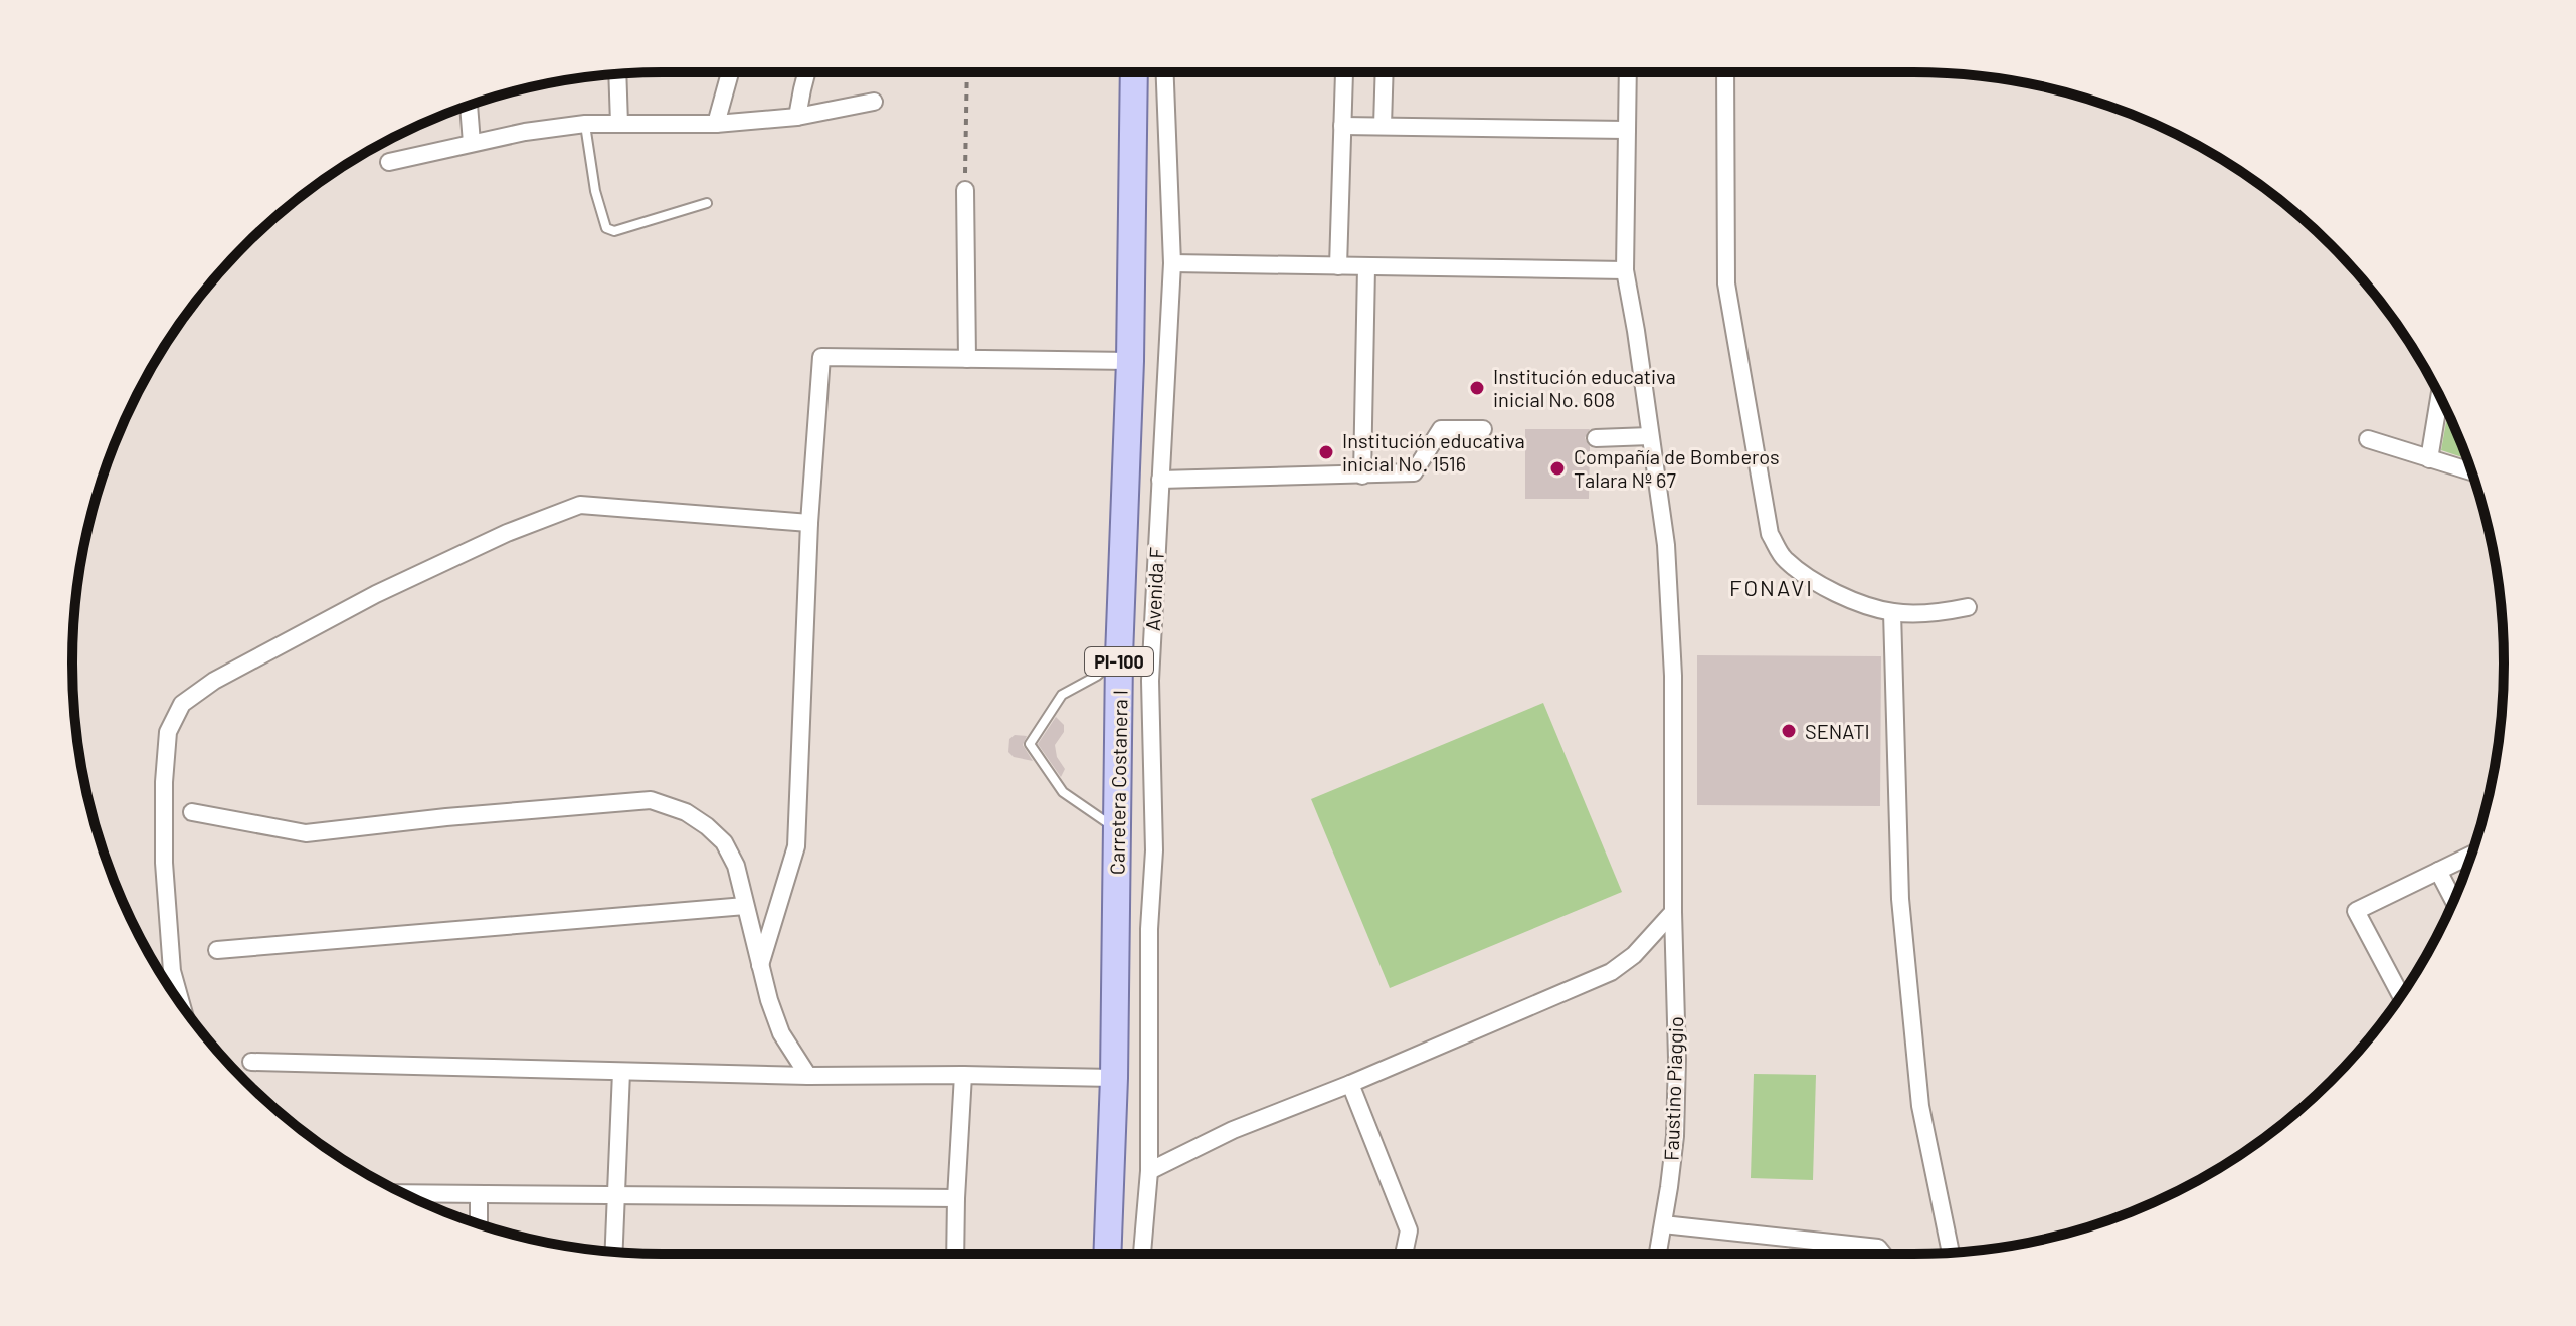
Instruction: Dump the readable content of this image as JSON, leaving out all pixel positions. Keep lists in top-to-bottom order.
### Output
{
  "streets": {
    "main road": ["PI-100", "Carretera Costanera I"],
    "street": ["Avenida F", "Faustino Piaggio"]
  },
  "districts": ["FONAVI"],
  "places": [
    "Institución educativa inicial No. 608",
    "Institución educativa inicial No. 1516",
    "Compañía de Bomberos Talara Nº 67",
    "SENATI"
  ]
}
